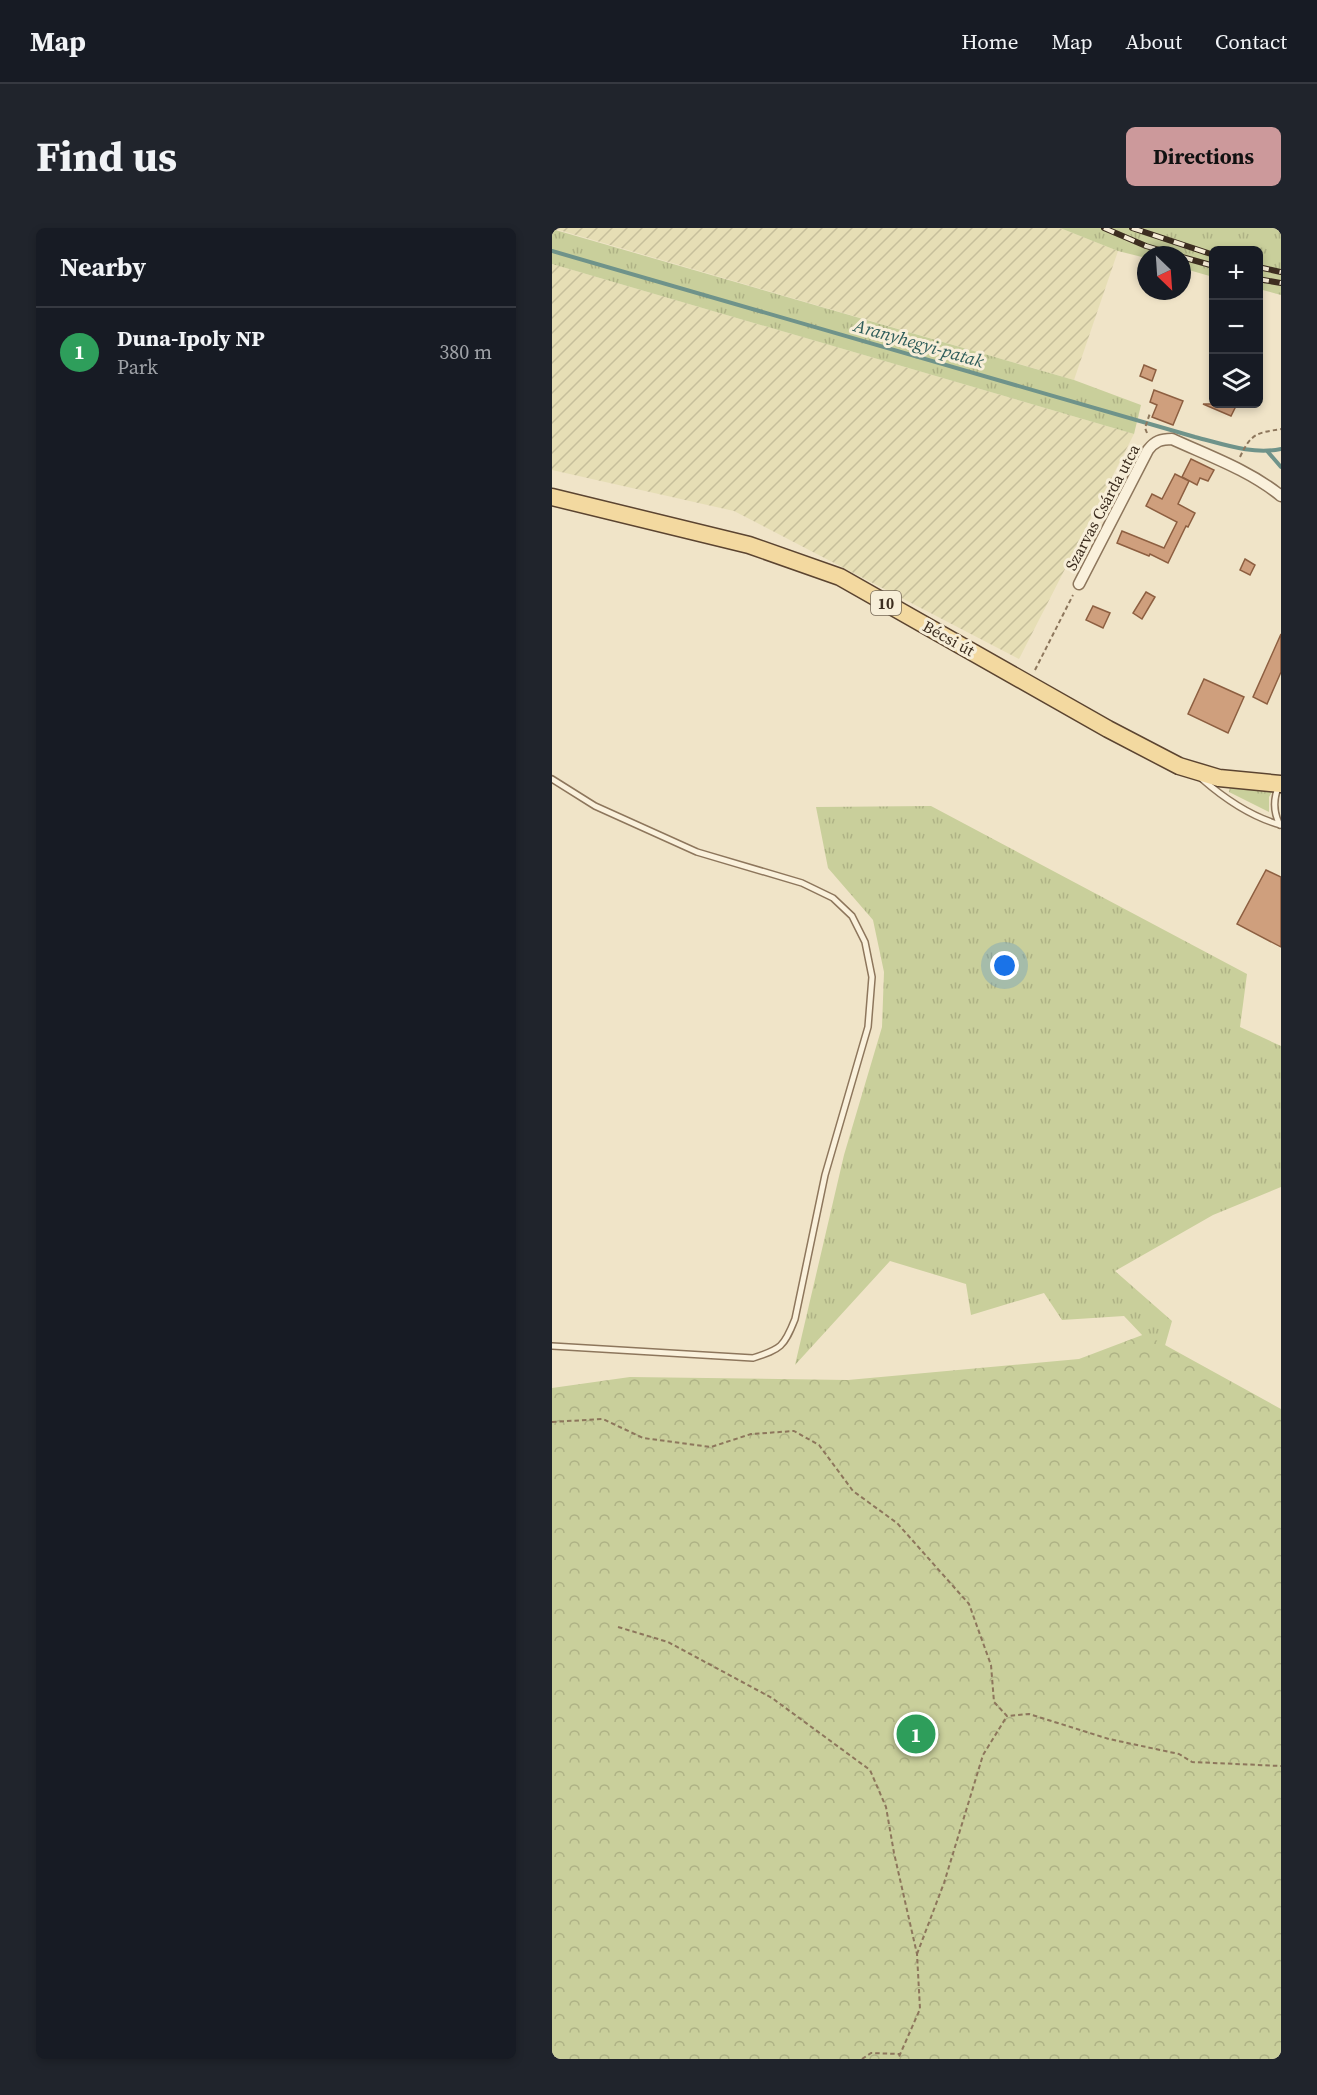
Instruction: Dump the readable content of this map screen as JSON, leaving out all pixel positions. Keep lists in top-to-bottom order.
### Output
{
  "streets": {
    "main road": ["10", "Bécsi út"],
    "street": ["Szarvas Csárda utca"]
  },
  "crossings": [
    ["10", "Bécsi út"]
  ],
  "water": ["Aranyhegyi-patak"],
  "north": "bottom right",
  "page": {
    "header": "Map",
    "nav": [
      "Home",
      "Map",
      "About",
      "Contact"
    ],
    "title": "Find us",
    "buttons": "Directions",
    "heading": "Nearby",
    "map_buttons": ["+", "−"],
    "list": [
      {
        "mark": "1",
        "name": "Duna-Ipoly NP",
        "note": "Park",
        "value": "380 m"
      }
    ],
    "pins": "1"
  }
}
